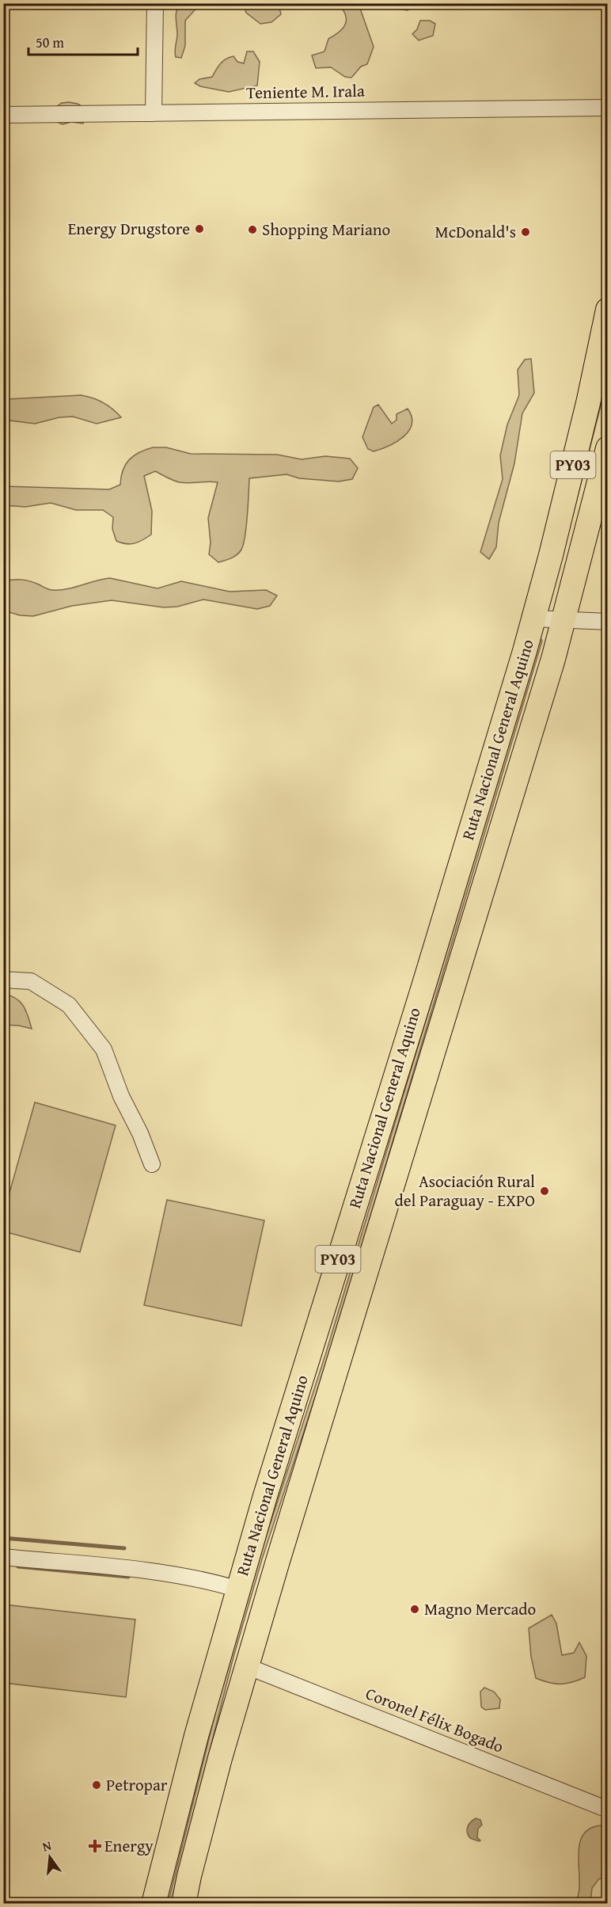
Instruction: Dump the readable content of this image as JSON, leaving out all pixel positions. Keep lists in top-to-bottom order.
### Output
{
  "streets": {
    "highway": ["PY03", "Ruta Nacional General Aquino"],
    "street": ["Teniente M. Irala", "Coronel Félix Bogado"]
  },
  "crossings": [
    ["Ruta Nacional General Aquino", "Coronel Félix Bogado"]
  ],
  "places": {
    "other": [
      "Energy Drugstore",
      "Shopping Mariano",
      "McDonald's",
      "Asociación Rural del Paraguay - EXPO",
      "Magno Mercado",
      "Petropar"
    ],
    "health": ["Energy"]
  },
  "scale_bar": "50 m",
  "north": "top"
}
